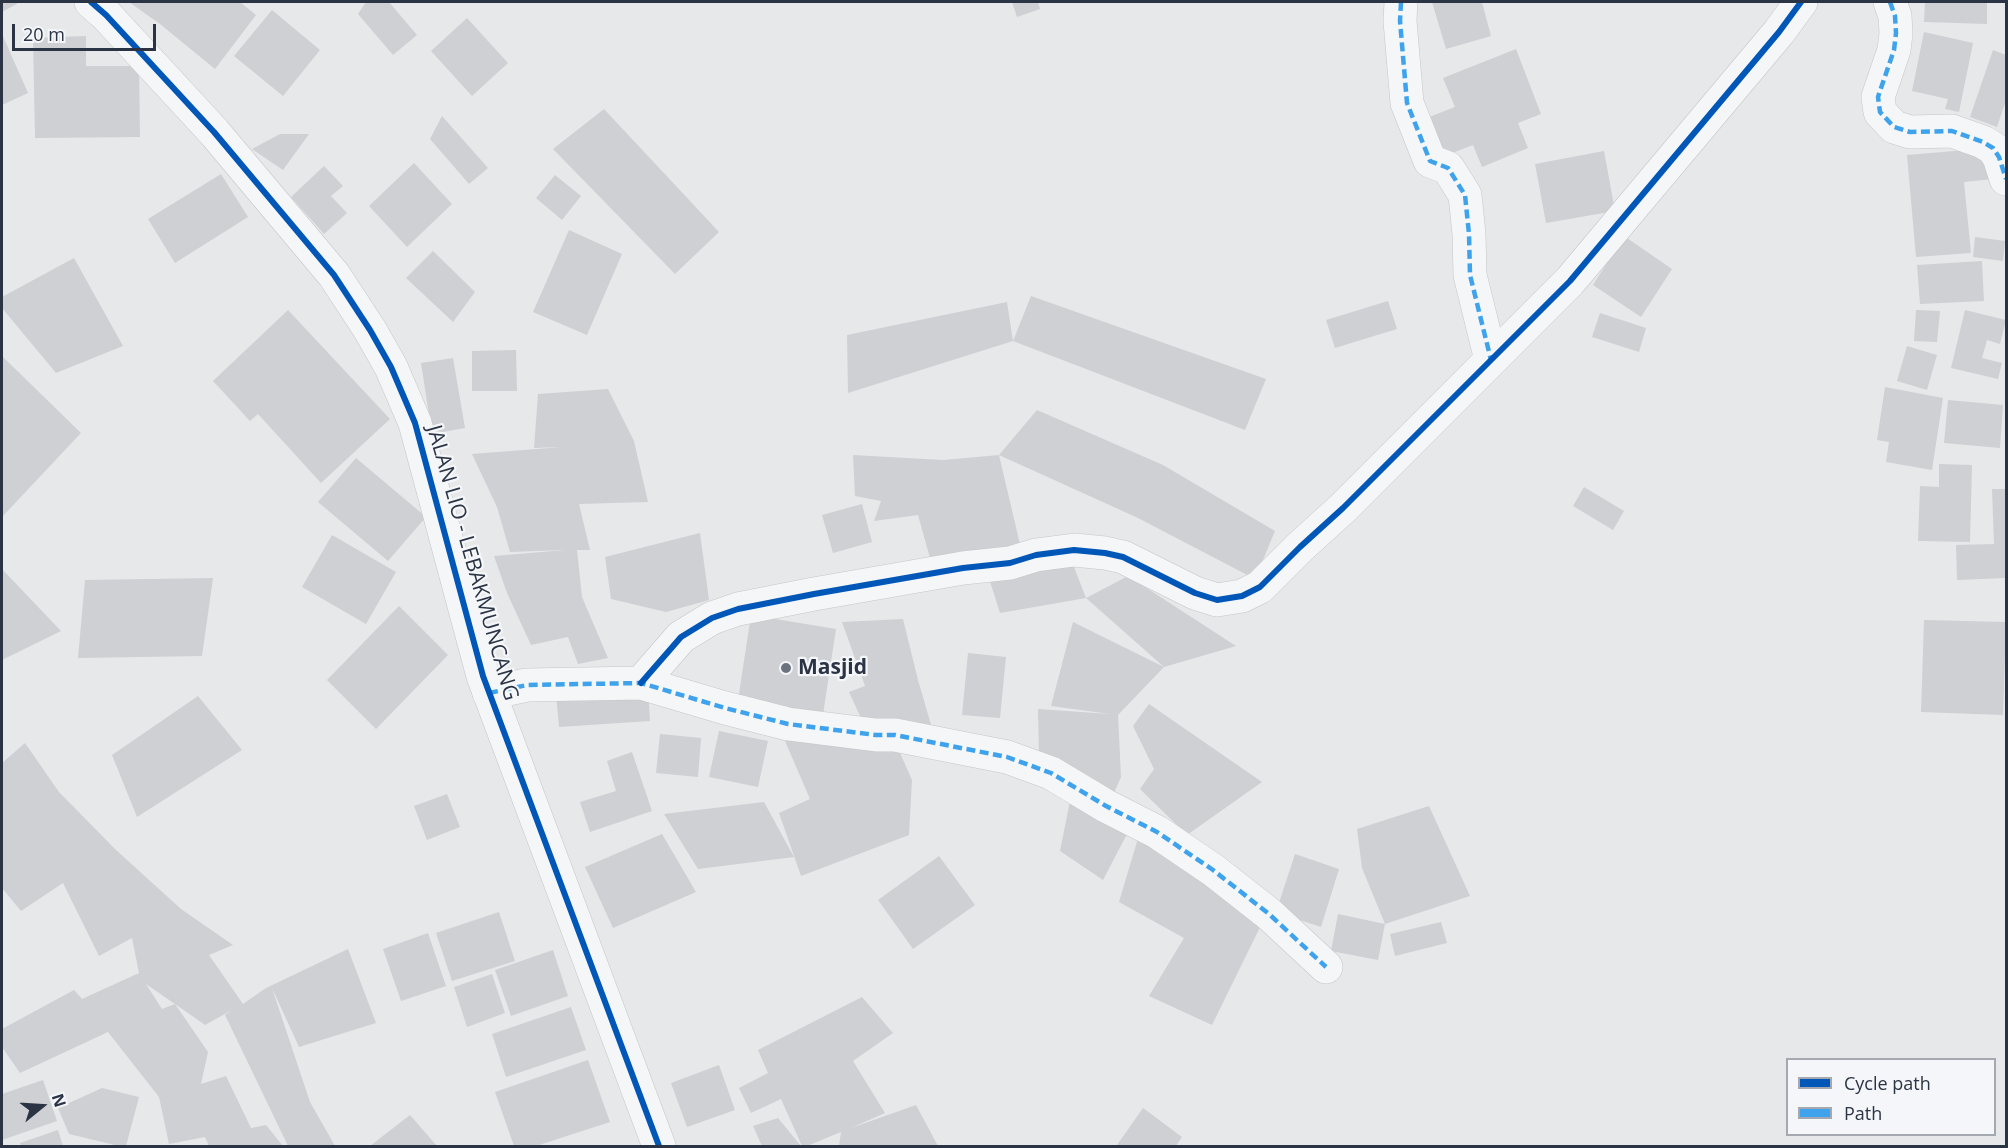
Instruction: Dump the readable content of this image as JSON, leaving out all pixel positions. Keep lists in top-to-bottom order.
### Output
{
  "streets": {
    "street": ["JALAN LIO - LEBAKMUNCANG"]
  },
  "places": ["Masjid"],
  "legend": ["Cycle path", "Path"],
  "scale_bar": "20 m",
  "north": "right"
}
